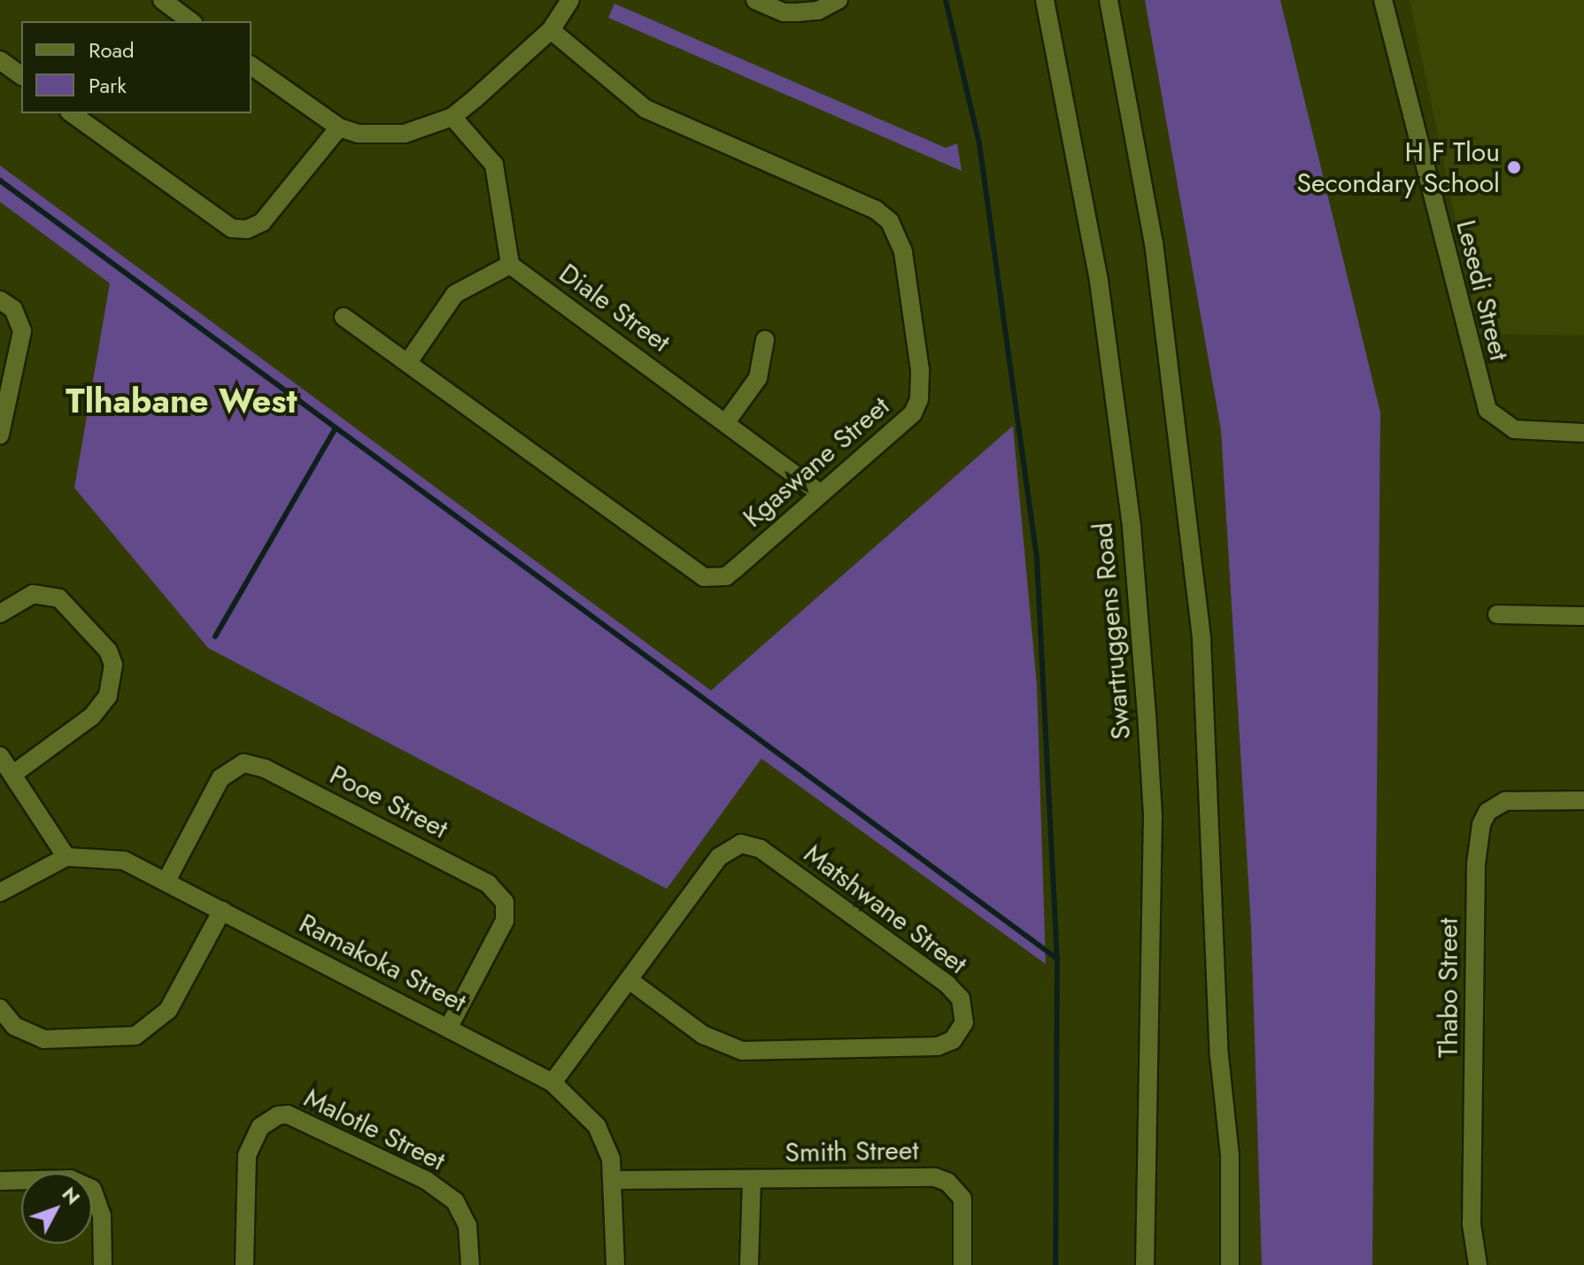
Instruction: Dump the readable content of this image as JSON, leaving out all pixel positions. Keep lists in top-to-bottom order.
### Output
{
  "streets": {
    "street": [
      "Lesedi Street",
      "Diale Street",
      "Kgaswane Street",
      "Swartruggens Road",
      "Pooe Street",
      "Matshwane Street",
      "Ramakoka Street",
      "Thabo Street",
      "Malotle Street",
      "Smith Street"
    ]
  },
  "crossings": [
    ["Diale Street", "Kgaswane Street"],
    ["Pooe Street", "Ramakoka Street"],
    ["Matshwane Street", "Ramakoka Street"],
    ["Ramakoka Street", "Smith Street"]
  ],
  "districts": ["Tlhabane West"],
  "places": ["H F Tlou Secondary School"],
  "legend": ["Road", "Park"],
  "north": "top right"
}
